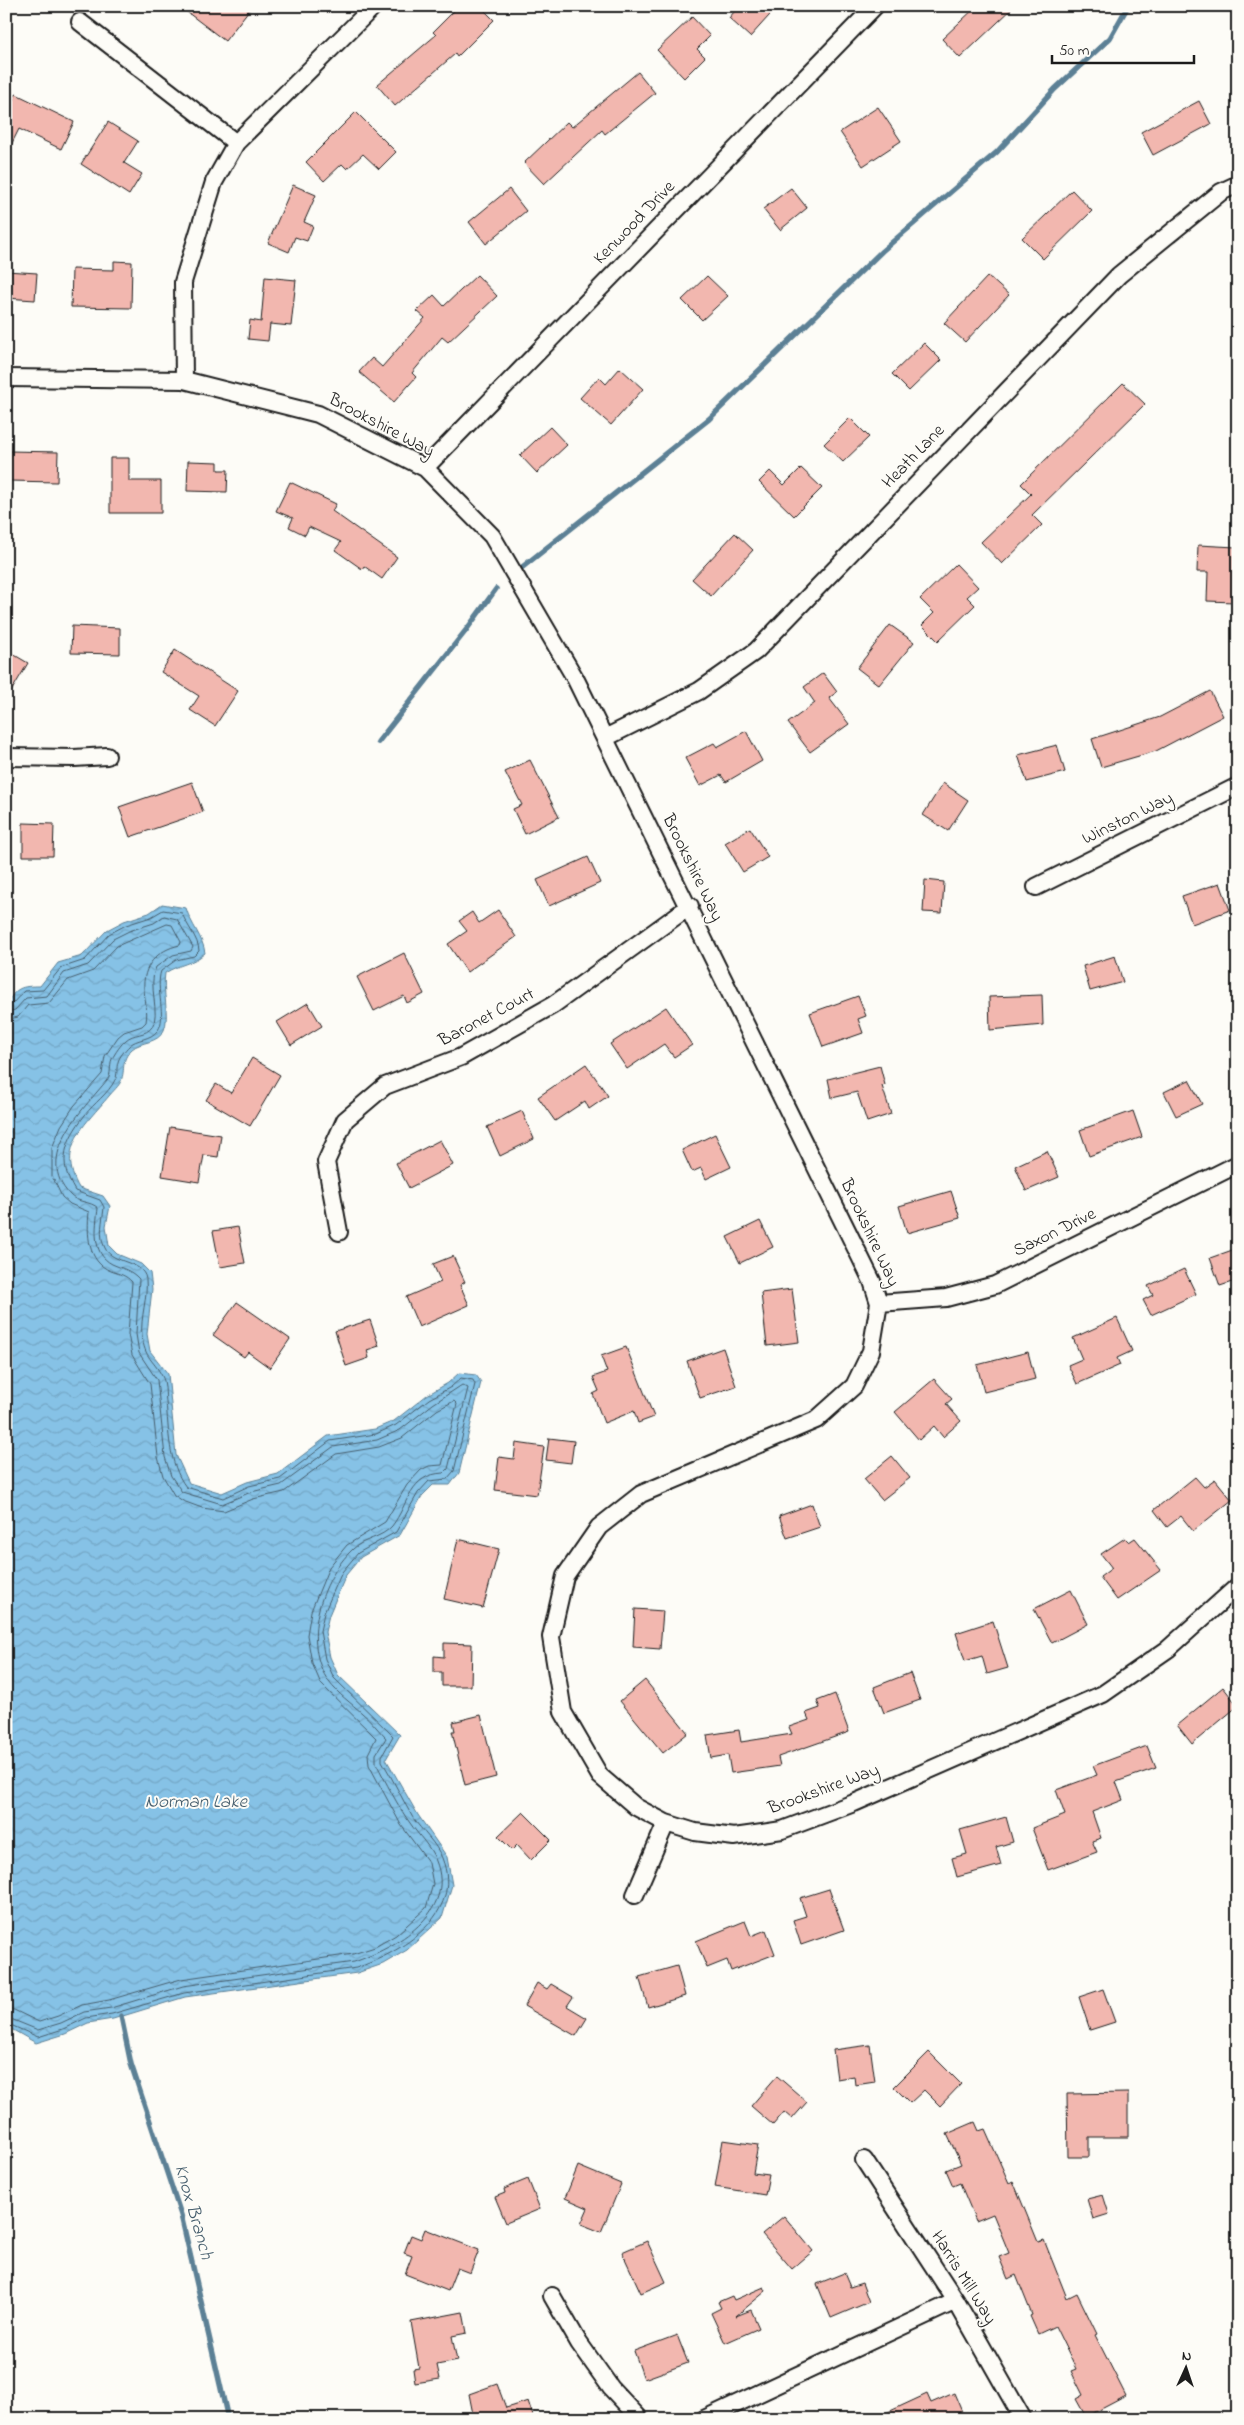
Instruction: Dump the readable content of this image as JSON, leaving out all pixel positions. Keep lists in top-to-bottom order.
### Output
{
  "streets": {
    "street": [
      "Kenwood Drive",
      "Brookshire Way",
      "Heath Lane",
      "Winston Way",
      "Baronet Court",
      "Saxon Drive",
      "Harris Mill Way"
    ]
  },
  "crossings": [
    ["Kenwood Drive", "Brookshire Way"],
    ["Brookshire Way", "Heath Lane"],
    ["Brookshire Way", "Baronet Court"],
    ["Brookshire Way", "Saxon Drive"]
  ],
  "water": ["Norman Lake", "Knox Branch"],
  "scale_bar": "50 m",
  "north": "top"
}
